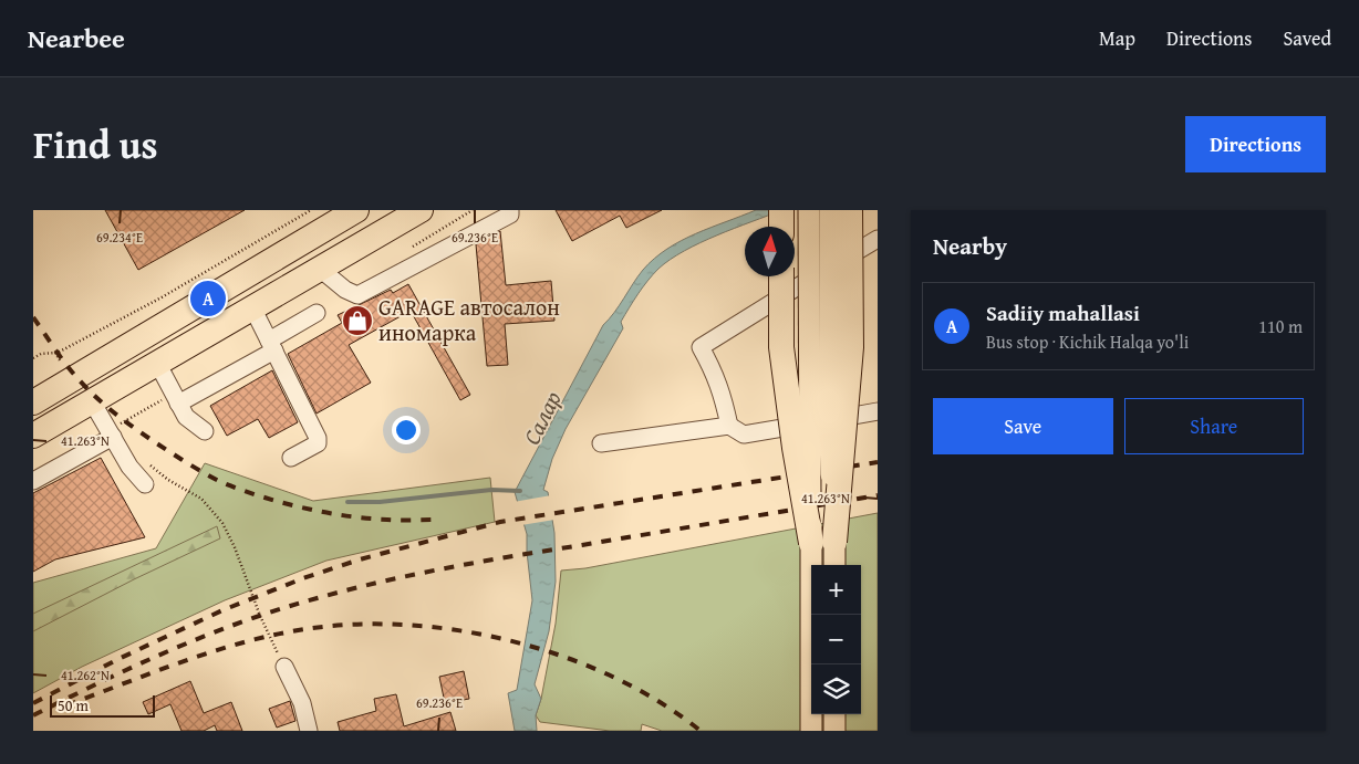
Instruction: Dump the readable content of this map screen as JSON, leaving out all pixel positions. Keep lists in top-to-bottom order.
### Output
{
  "water": ["Салар"],
  "places": {
    "shop": ["GARAGE автосалон иномарка"]
  },
  "scale_bar": "50 m",
  "north": "top",
  "page": {
    "header": "Nearbee",
    "nav": ["Map", "Directions", "Saved"],
    "title": "Find us",
    "buttons": [
      "Directions",
      ["Save", "Share"]
    ],
    "heading": "Nearby",
    "pins": "A",
    "list": [
      {
        "mark": "A",
        "name": "Sadiiy mahallasi",
        "note": "Bus stop · Kichik Halqa yo'li",
        "value": "110 m"
      }
    ],
    "map_buttons": ["+", "−"],
    "scale": "50 m"
  },
  "coordinates": [
    "69.234°E",
    "69.236°E",
    "41.263°N",
    "41.262°N"
  ]
}
